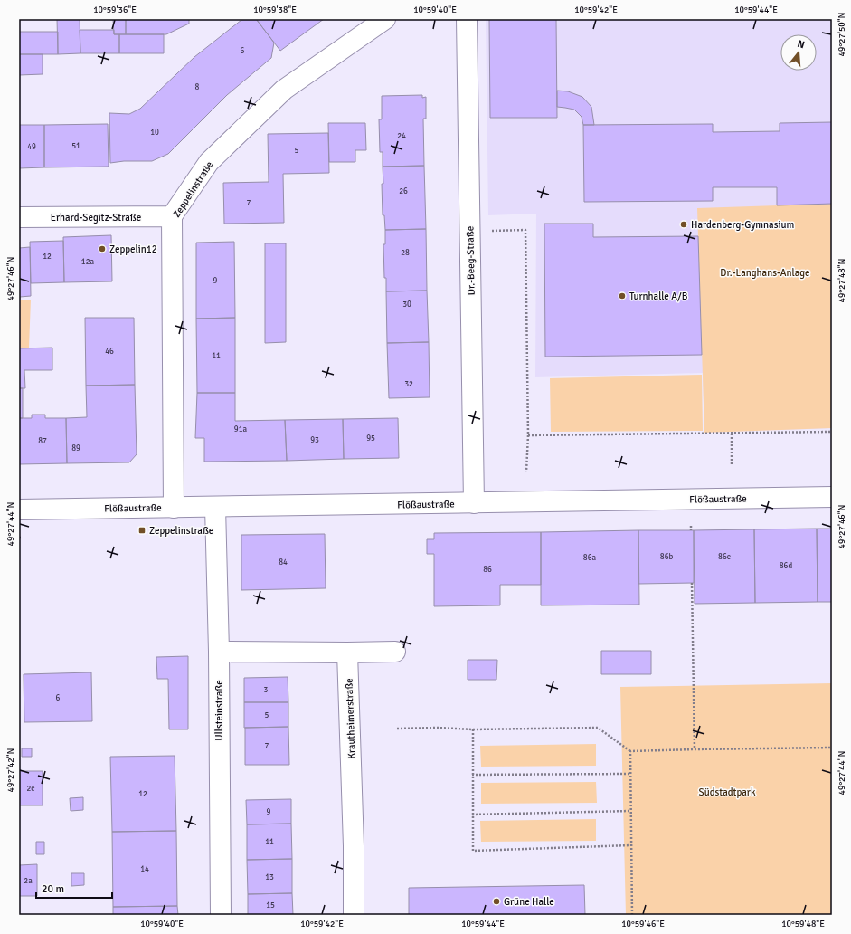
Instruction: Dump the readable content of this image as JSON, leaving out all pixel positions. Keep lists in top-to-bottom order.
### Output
{
  "streets": {
    "street": [
      "Zeppelinstraße",
      "Erhard-Segitz-Straße",
      "Dr.-Beeg-Straße",
      "Flößaustraße",
      "Ullsteinstraße",
      "Krautheimerstraße"
    ]
  },
  "crossings": [
    ["Zeppelinstraße", "Erhard-Segitz-Straße"],
    ["Zeppelinstraße", "Flößaustraße"],
    ["Dr.-Beeg-Straße", "Flößaustraße"],
    ["Flößaustraße", "Ullsteinstraße"]
  ],
  "parks": ["Dr.-Langhans-Anlage", "Südstadtpark"],
  "places": {
    "other": [
      "Hardenberg-Gymnasium",
      "Zeppelin12",
      "Turnhalle A/B",
      "Grüne Halle"
    ],
    "transit": ["Zeppelinstraße"]
  },
  "house_numbers": [
    "6",
    "8",
    "10",
    "24",
    "51",
    "49",
    "5",
    "26",
    "7",
    "28",
    "12",
    "12a",
    "9",
    "30",
    "46",
    "11",
    "32",
    "91a",
    "95",
    "93",
    "87",
    "89",
    "86b",
    "86c",
    "86a",
    "84",
    "86d",
    "86",
    "3",
    "6",
    "5",
    "7",
    "2c",
    "12",
    "9",
    "11",
    "14",
    "13",
    "2a",
    "15"
  ],
  "scale_bar": "20 m",
  "north": "top",
  "coordinates": [
    "10°59'36\"E",
    "10°59'38\"E",
    "10°59'40\"E",
    "10°59'42\"E",
    "10°59'44\"E",
    "49°27'50\"N",
    "49°27'46\"N",
    "49°27'48\"N",
    "49°27'44\"N",
    "49°27'42\"N",
    "10°59'46\"E",
    "10°59'48\"E"
  ]
}
